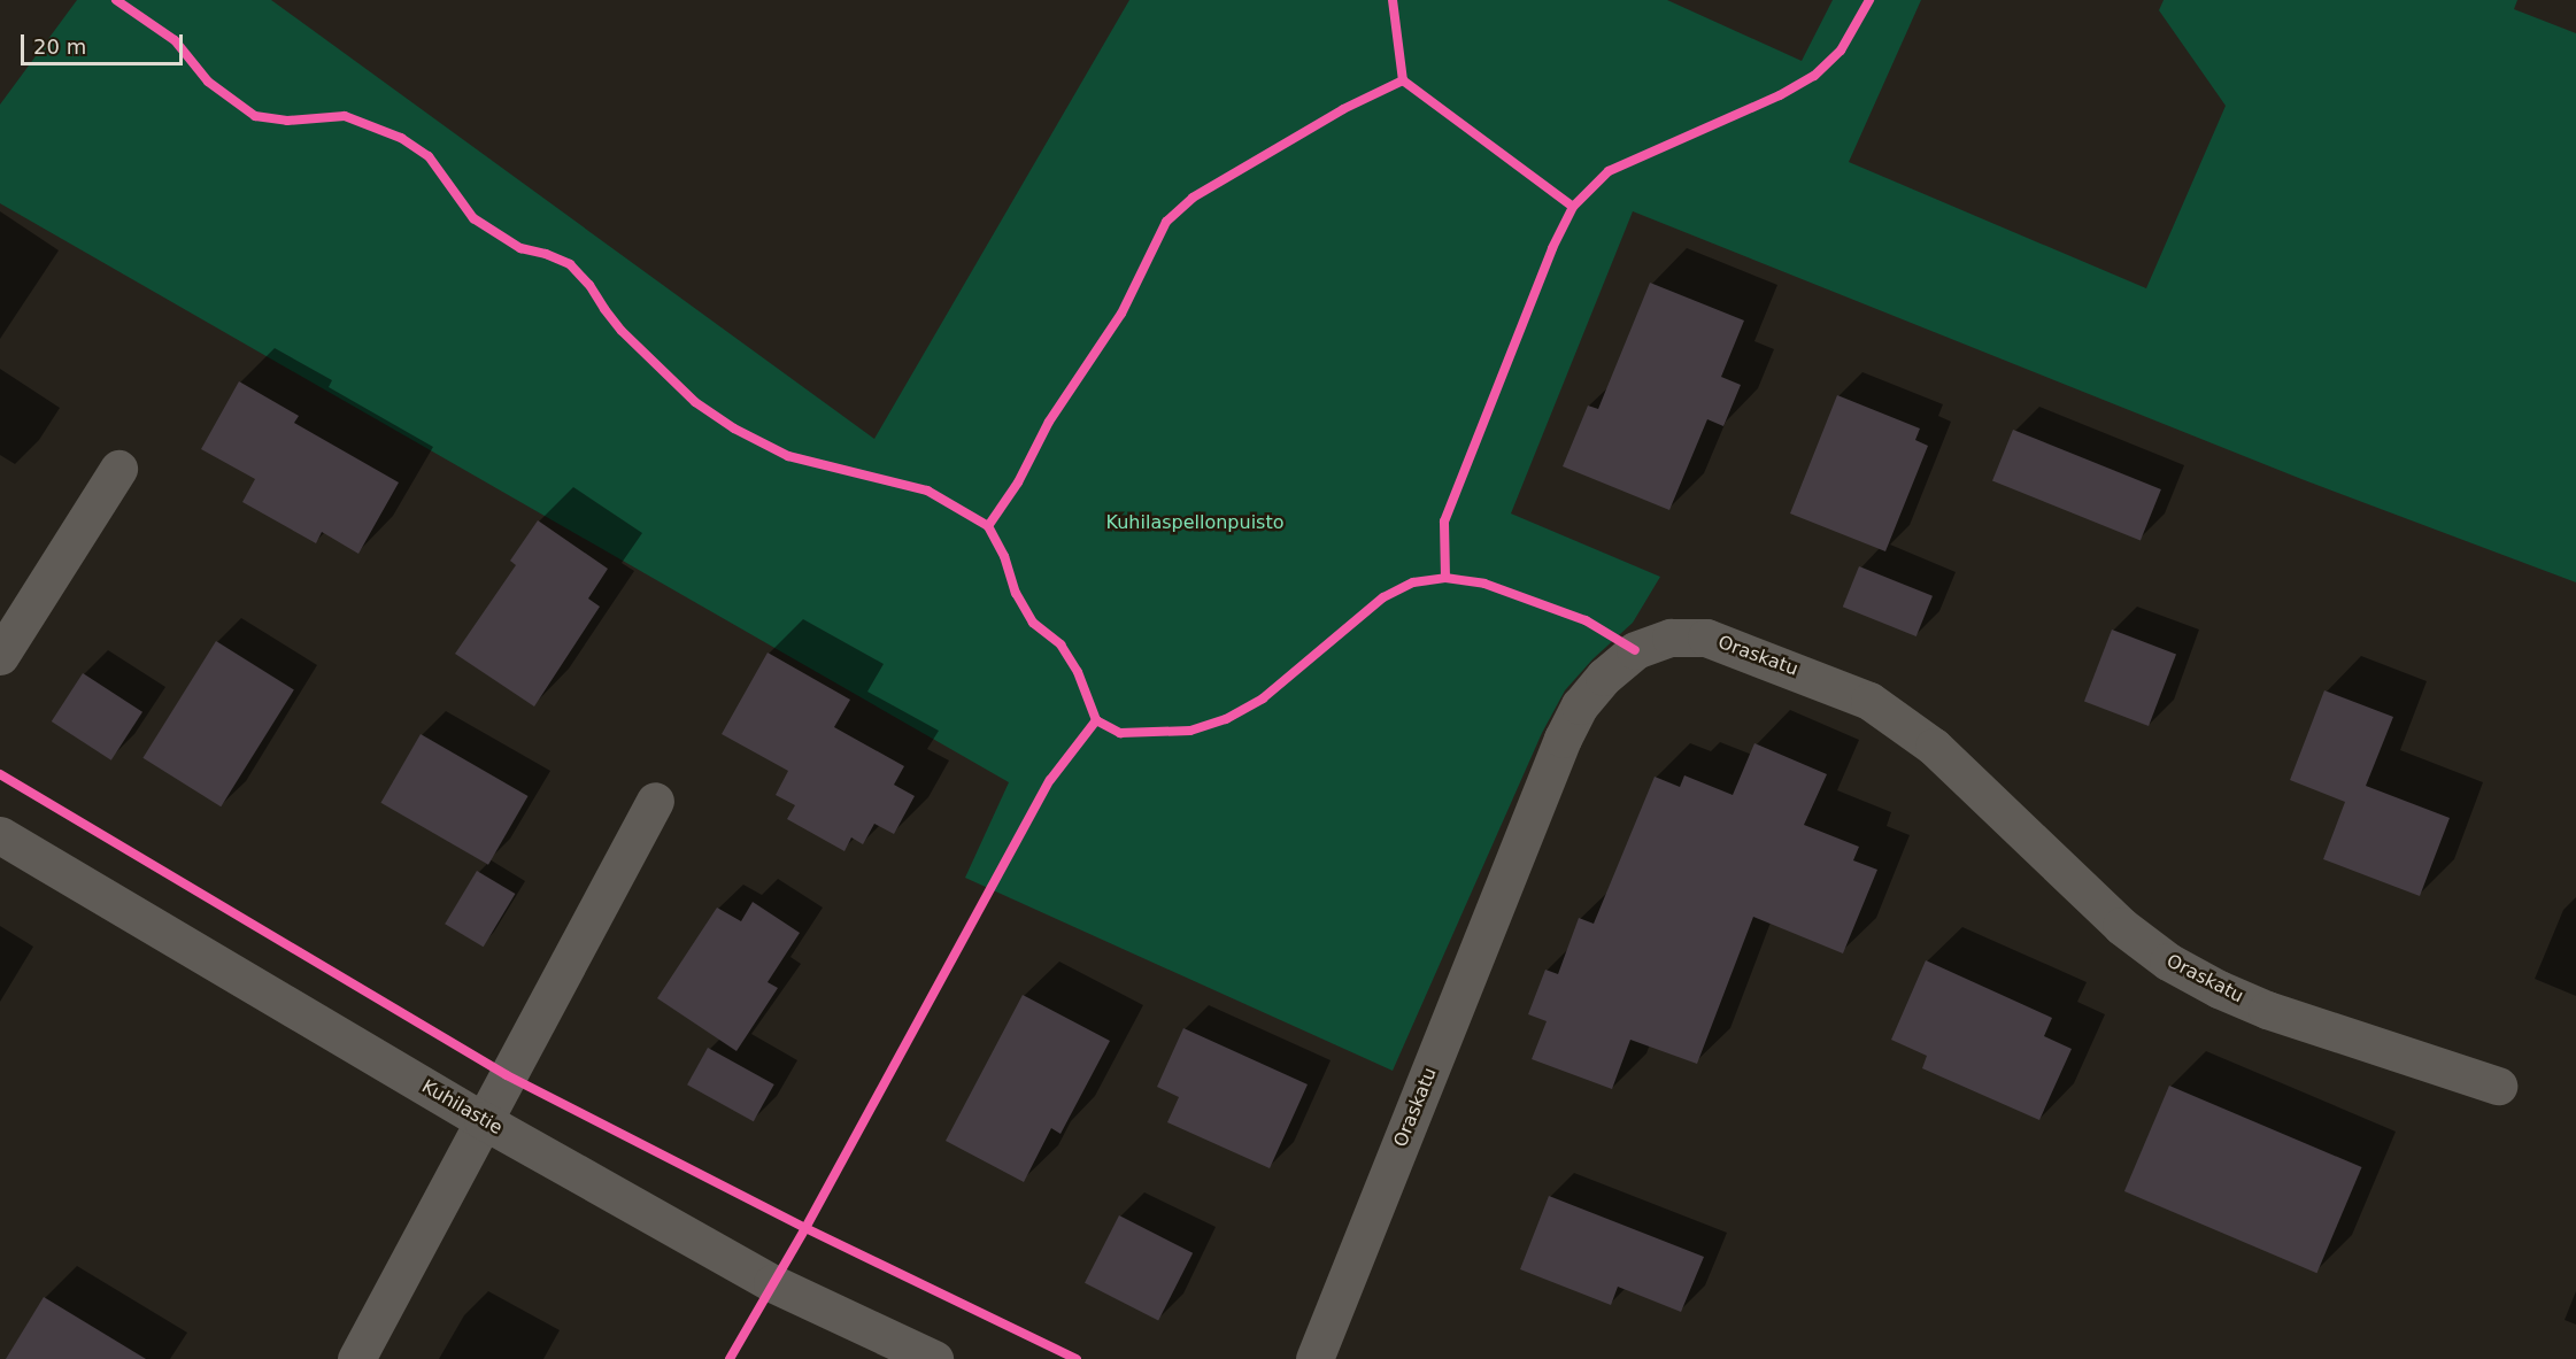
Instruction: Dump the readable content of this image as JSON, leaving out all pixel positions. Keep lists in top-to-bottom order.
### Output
{
  "streets": {
    "street": ["Oraskatu", "Kuhilastie"]
  },
  "parks": ["Kuhilaspellonpuisto"],
  "scale_bar": "20 m"
}
